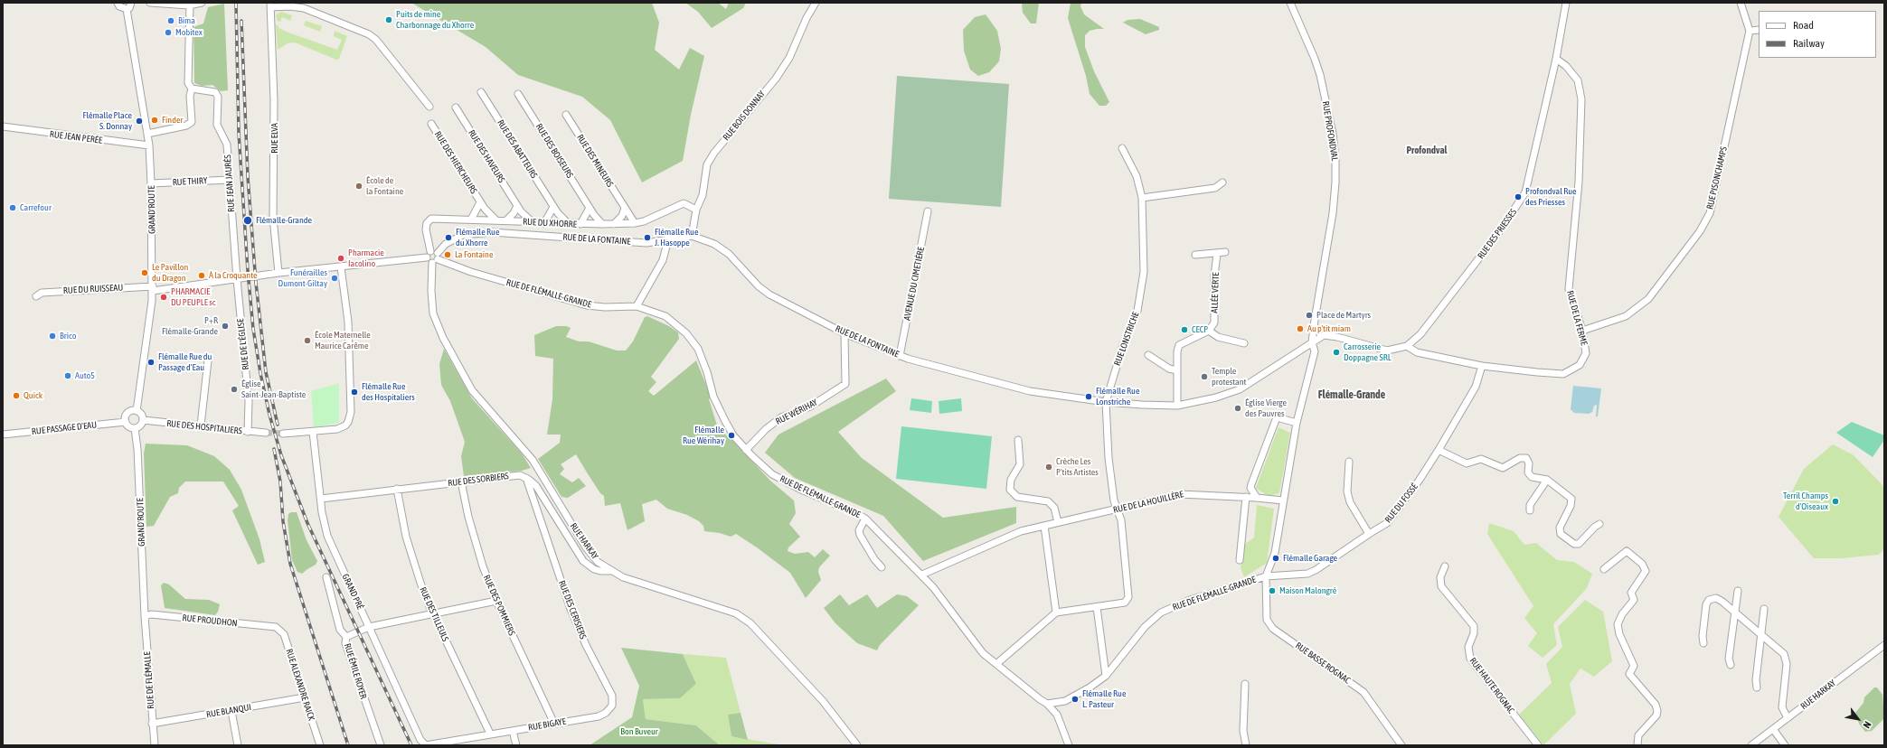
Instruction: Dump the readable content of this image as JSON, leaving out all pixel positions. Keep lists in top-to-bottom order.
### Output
{
  "streets": {
    "street": [
      "RUE BOIS DONNAY",
      "RUE PROFONDVAL",
      "RUE JEAN PERÉE",
      "RUE ELVA",
      "RUE DES ABATTEURS",
      "RUE DES BOISEURS",
      "RUE DES HAVEURS",
      "RUE DES MINEURS",
      "RUE DES HIERCHEURS",
      "RUE PISONCHAMPS",
      "RUE THIRY",
      "RUE JEAN JAURÈS",
      "GRAND'ROUTE",
      "RUE DU XHORRE",
      "RUE DES PRIESSES",
      "RUE DE LA FONTAINE",
      "AVENUE DU CIMETIÈRE",
      "RUE DU RUISSEAU",
      "ALLÉE VERTE",
      "RUE DE FLÉMALLE-GRANDE",
      "RUE DE LA FERME",
      "RUE LONSTRICHE",
      "RUE DE L'ÉGLISE",
      "RUE WÉRIHAY",
      "RUE DES HOSPITALIERS",
      "RUE PASSAGE D'EAU",
      "RUE DES SORBIERS",
      "RUE DE LA HOUILLÈRE",
      "RUE DU FOSSÉ",
      "RUE HARKAY",
      "GRAND PRÉ",
      "RUE DES POMMIERS",
      "RUE DES CERISIERS",
      "RUE DES TILLEULS",
      "RUE PROUDHON",
      "RUE BASSE ROGNAC",
      "RUE ÉMILE ROYER",
      "RUE DE FLÉMALLE",
      "RUE ALEXANDRE RAICK",
      "RUE HAUTE ROGNAC",
      "RUE BLANQUI",
      "RUE BIGAYE"
    ]
  },
  "crossings": [
    ["RUE BOIS DONNAY", "RUE DU XHORRE"],
    ["RUE BOIS DONNAY", "RUE DE LA FONTAINE"],
    ["RUE PROFONDVAL", "RUE DES PRIESSES"],
    ["RUE PROFONDVAL", "RUE DE LA FONTAINE"],
    ["RUE PROFONDVAL", "RUE DE FLÉMALLE-GRANDE"],
    ["RUE JEAN PERÉE", "GRAND'ROUTE"],
    ["RUE DES ABATTEURS", "RUE DU XHORRE"],
    ["RUE DES BOISEURS", "RUE DU XHORRE"],
    ["RUE DES HAVEURS", "RUE DU XHORRE"],
    ["RUE DES MINEURS", "RUE DU XHORRE"],
    ["RUE DES HIERCHEURS", "RUE DU XHORRE"],
    ["RUE PISONCHAMPS", "RUE DE LA FERME"],
    ["RUE THIRY", "RUE JEAN JAURÈS"],
    ["RUE THIRY", "GRAND'ROUTE"],
    ["RUE JEAN JAURÈS", "RUE DE L'ÉGLISE"],
    ["GRAND'ROUTE", "RUE DU RUISSEAU"],
    ["GRAND'ROUTE", "RUE DES HOSPITALIERS"],
    ["GRAND'ROUTE", "RUE PASSAGE D'EAU"],
    ["GRAND'ROUTE", "RUE PROUDHON"],
    ["GRAND'ROUTE", "RUE DE FLÉMALLE"],
    ["RUE DU XHORRE", "RUE DE LA FONTAINE"],
    ["RUE DU XHORRE", "RUE DE FLÉMALLE-GRANDE"],
    ["RUE DU XHORRE", "RUE HARKAY"],
    ["RUE DES PRIESSES", "RUE DE LA FONTAINE"],
    ["RUE DES PRIESSES", "RUE DE FLÉMALLE-GRANDE"],
    ["RUE DES PRIESSES", "RUE DE LA FERME"],
    ["RUE DE LA FONTAINE", "AVENUE DU CIMETIÈRE"],
    ["RUE DE LA FONTAINE", "RUE DE FLÉMALLE-GRANDE"],
    ["RUE DE LA FONTAINE", "RUE LONSTRICHE"],
    ["RUE DE LA FONTAINE", "RUE WÉRIHAY"],
    ["RUE DE LA FONTAINE", "RUE HARKAY"],
    ["RUE DE FLÉMALLE-GRANDE", "RUE WÉRIHAY"],
    ["RUE DE FLÉMALLE-GRANDE", "RUE DE LA HOUILLÈRE"],
    ["RUE DE FLÉMALLE-GRANDE", "RUE DU FOSSÉ"],
    ["RUE DE FLÉMALLE-GRANDE", "RUE HARKAY"],
    ["RUE DE FLÉMALLE-GRANDE", "RUE BASSE ROGNAC"],
    ["RUE DE LA FERME", "RUE DU FOSSÉ"],
    ["RUE LONSTRICHE", "RUE DE LA HOUILLÈRE"],
    ["RUE DE L'ÉGLISE", "RUE DES HOSPITALIERS"],
    ["RUE DES HOSPITALIERS", "RUE PASSAGE D'EAU"],
    ["RUE DES SORBIERS", "GRAND PRÉ"],
    ["RUE DES SORBIERS", "RUE DES POMMIERS"],
    ["RUE DES SORBIERS", "RUE DES CERISIERS"],
    ["RUE DES SORBIERS", "RUE DES TILLEULS"],
    ["RUE DU FOSSÉ", "RUE BASSE ROGNAC"],
    ["GRAND PRÉ", "RUE BIGAYE"],
    ["RUE DES POMMIERS", "RUE BIGAYE"],
    ["RUE DES CERISIERS", "RUE BIGAYE"],
    ["RUE DES TILLEULS", "RUE BIGAYE"],
    ["RUE PROUDHON", "RUE DE FLÉMALLE"],
    ["RUE PROUDHON", "RUE ALEXANDRE RAICK"],
    ["RUE DE FLÉMALLE", "RUE BLANQUI"],
    ["RUE ALEXANDRE RAICK", "RUE BLANQUI"]
  ],
  "districts": ["Profondval", "Flémalle-Grande"],
  "parks": ["Bon Buveur"],
  "places": [
    "Puits de mine Charbonnage du Xhorre",
    "Bima",
    "Mobitex",
    "Finder",
    "Flémalle Place S. Donnay",
    "École de la Fontaine",
    "Profondval Rue des Priesses",
    "Carrefour",
    "Flémalle-Grande",
    "Flémalle Rue du Xhorre",
    "Flémalle Rue J. Hasoppe",
    "La Fontaine",
    "Pharmacie Iacolino",
    "Le Pavillon du Dragon",
    "À la Croquante",
    "Funérailles Dumont-Giltay",
    "PHARMACIE DU PEUPLE sc",
    "Place de Martyrs",
    "P+R Flémalle-Grande",
    "Au p'tit miam",
    "CECP",
    "Brico",
    "École Maternelle Maurice Carême",
    "Carrosserie Doppagne SRL",
    "Flémalle Rue du Passage d'Eau",
    "Auto5",
    "Temple protestant",
    "Église Saint-Jean-Baptiste",
    "Flémalle Rue des Hospitaliers",
    "Quick",
    "Flémalle Rue Lonstriche",
    "Église Vierge des Pauvres",
    "Flémalle Rue Wérihay",
    "Crèche Les P'tits Artistes",
    "Terril Champs d'Oiseaux",
    "Flémalle Garage",
    "Maison Malongré",
    "Flémalle Rue L. Pasteur"
  ],
  "legend": ["Road", "Railway"],
  "north": "bottom right"
}
